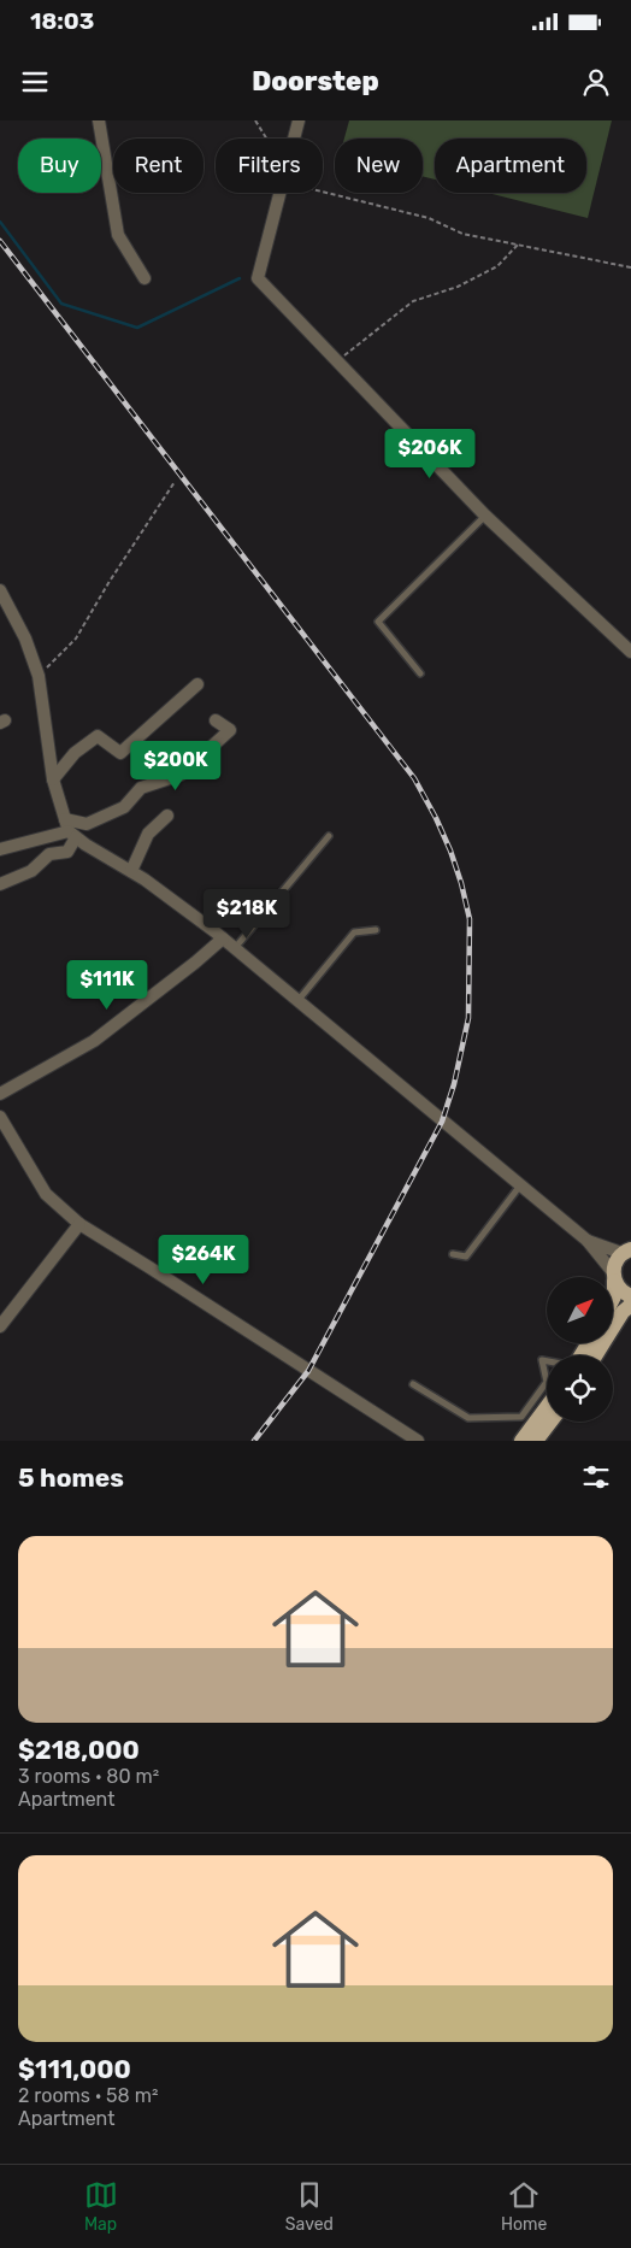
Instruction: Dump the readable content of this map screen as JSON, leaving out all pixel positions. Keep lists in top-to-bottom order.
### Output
{
  "north": "top right",
  "page": {
    "status": "18:03",
    "header": "Doorstep",
    "chip": [
      "Buy",
      "Rent",
      "Filters",
      "New",
      "Apartment"
    ],
    "price": [
      "$206K",
      "$200K",
      "$218K",
      "$111K",
      "$264K"
    ],
    "heading": "5 homes",
    "list": [
      {
        "name": "$218,000",
        "note": "3 rooms · 80 m² · Apartment"
      },
      {
        "name": "$111,000",
        "note": "2 rooms · 58 m² · Apartment"
      }
    ],
    "tabs": ["Map", "Saved", "Home"]
  }
}
